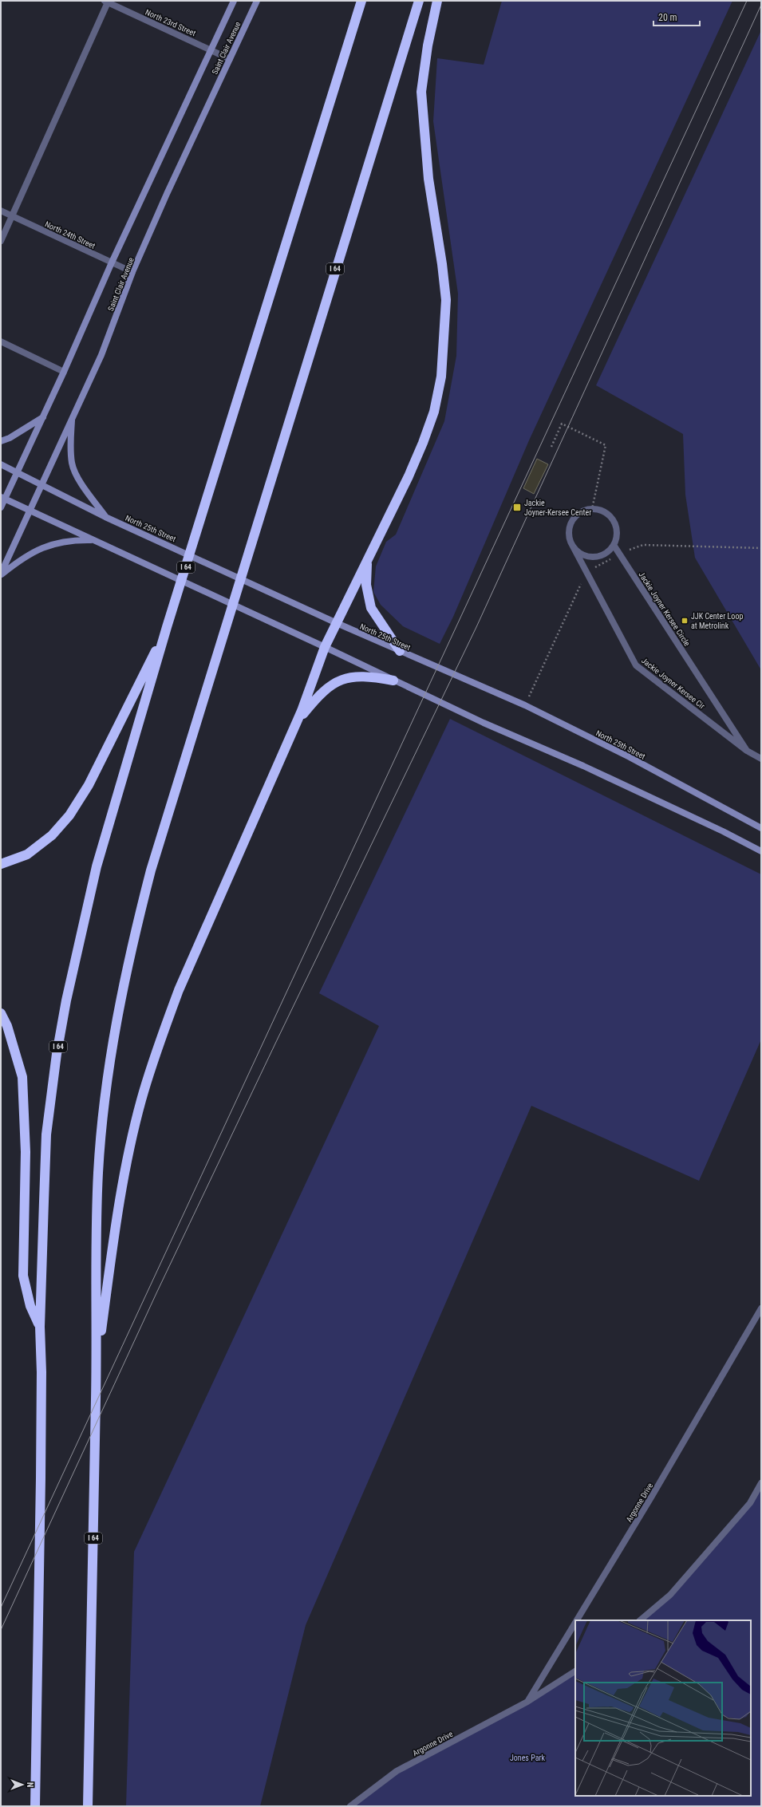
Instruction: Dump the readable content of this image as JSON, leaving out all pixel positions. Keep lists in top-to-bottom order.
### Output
{
  "streets": {
    "highway": ["I 64"],
    "main road": ["Saint Clair Avenue", "North 25th Street"],
    "street": [
      "North 23rd Street",
      "North 24th Street",
      "Jackie Joyner Kersee Circle",
      "Jackie Joyner Kersee Cir",
      "Argonne Drive"
    ]
  },
  "crossings": [
    ["North 23rd Street", "Saint Clair Avenue"],
    ["Saint Clair Avenue", "North 24th Street"],
    ["Saint Clair Avenue", "North 25th Street"],
    ["Jackie Joyner Kersee Circle", "Jackie Joyner Kersee Cir"]
  ],
  "parks": ["Jones Park"],
  "places": {
    "transit": ["Jackie Joyner-Kersee Center", "JJK Center Loop at Metrolink"]
  },
  "scale_bar": "20 m",
  "north": "right"
}
